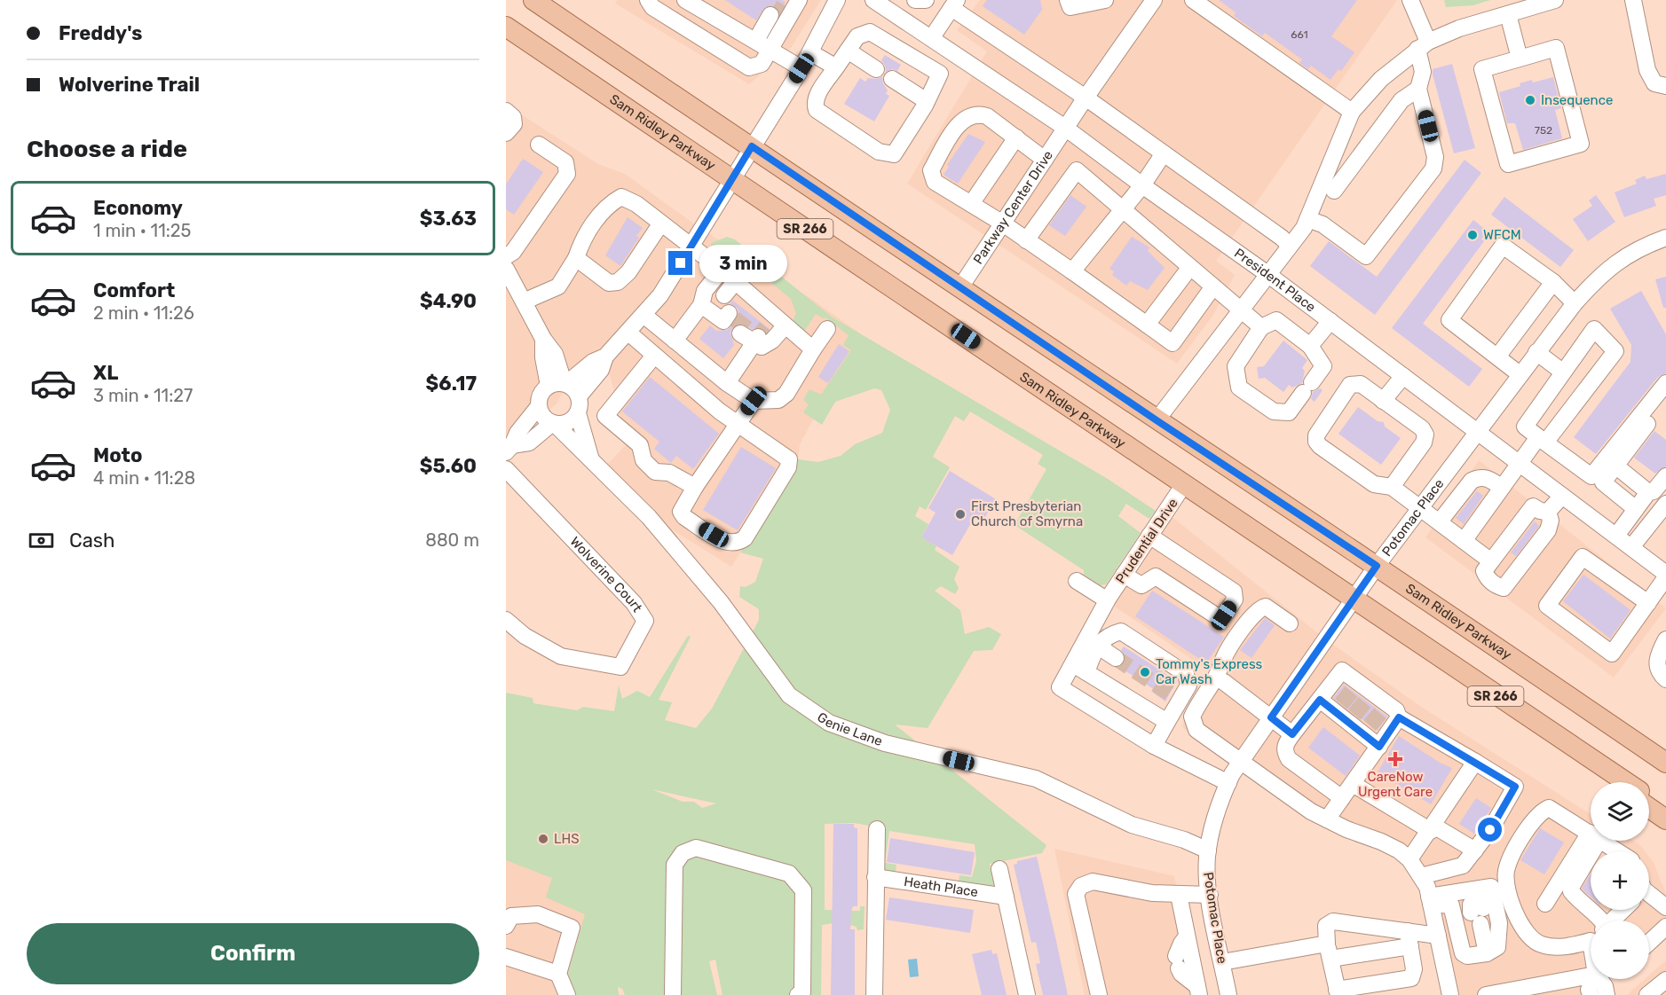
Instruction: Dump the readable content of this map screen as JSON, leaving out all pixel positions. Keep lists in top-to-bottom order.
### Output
{
  "streets": {
    "main road": ["Sam Ridley Parkway", "SR 266"],
    "street": [
      "Parkway Center Drive",
      "President Place",
      "Potomac Place",
      "Prudential Drive",
      "Wolverine Court",
      "Genie Lane",
      "Heath Place"
    ]
  },
  "crossings": [
    ["Sam Ridley Parkway", "Parkway Center Drive"],
    ["Sam Ridley Parkway", "Potomac Place"],
    ["Sam Ridley Parkway", "Prudential Drive"],
    ["Parkway Center Drive", "President Place"],
    ["President Place", "Potomac Place"],
    ["Potomac Place", "Genie Lane"]
  ],
  "places": {
    "other": [
      "Insequence",
      "WFCM",
      "First Presbyterian Church of Smyrna",
      "Tommy's Express Car Wash",
      "LHS"
    ],
    "health": ["CareNow Urgent Care"]
  },
  "house_numbers": ["661", "752"],
  "page": {
    "banner": ["Freddy's", "Wolverine Trail"],
    "heading": "Choose a ride",
    "list": [
      {
        "name": "Economy",
        "note": "1 min · 11:25",
        "value": "$3.63"
      },
      {
        "name": "Comfort",
        "note": "2 min · 11:26",
        "value": "$4.90"
      },
      {
        "name": "XL",
        "note": "3 min · 11:27",
        "value": "$6.17"
      },
      {
        "name": "Moto",
        "note": "4 min · 11:28",
        "value": "$5.60"
      }
    ],
    "bubble": "3 min",
    "pay": ["Cash", "880 m"],
    "map_buttons": ["+", "−"],
    "buttons": "Confirm"
  }
}
